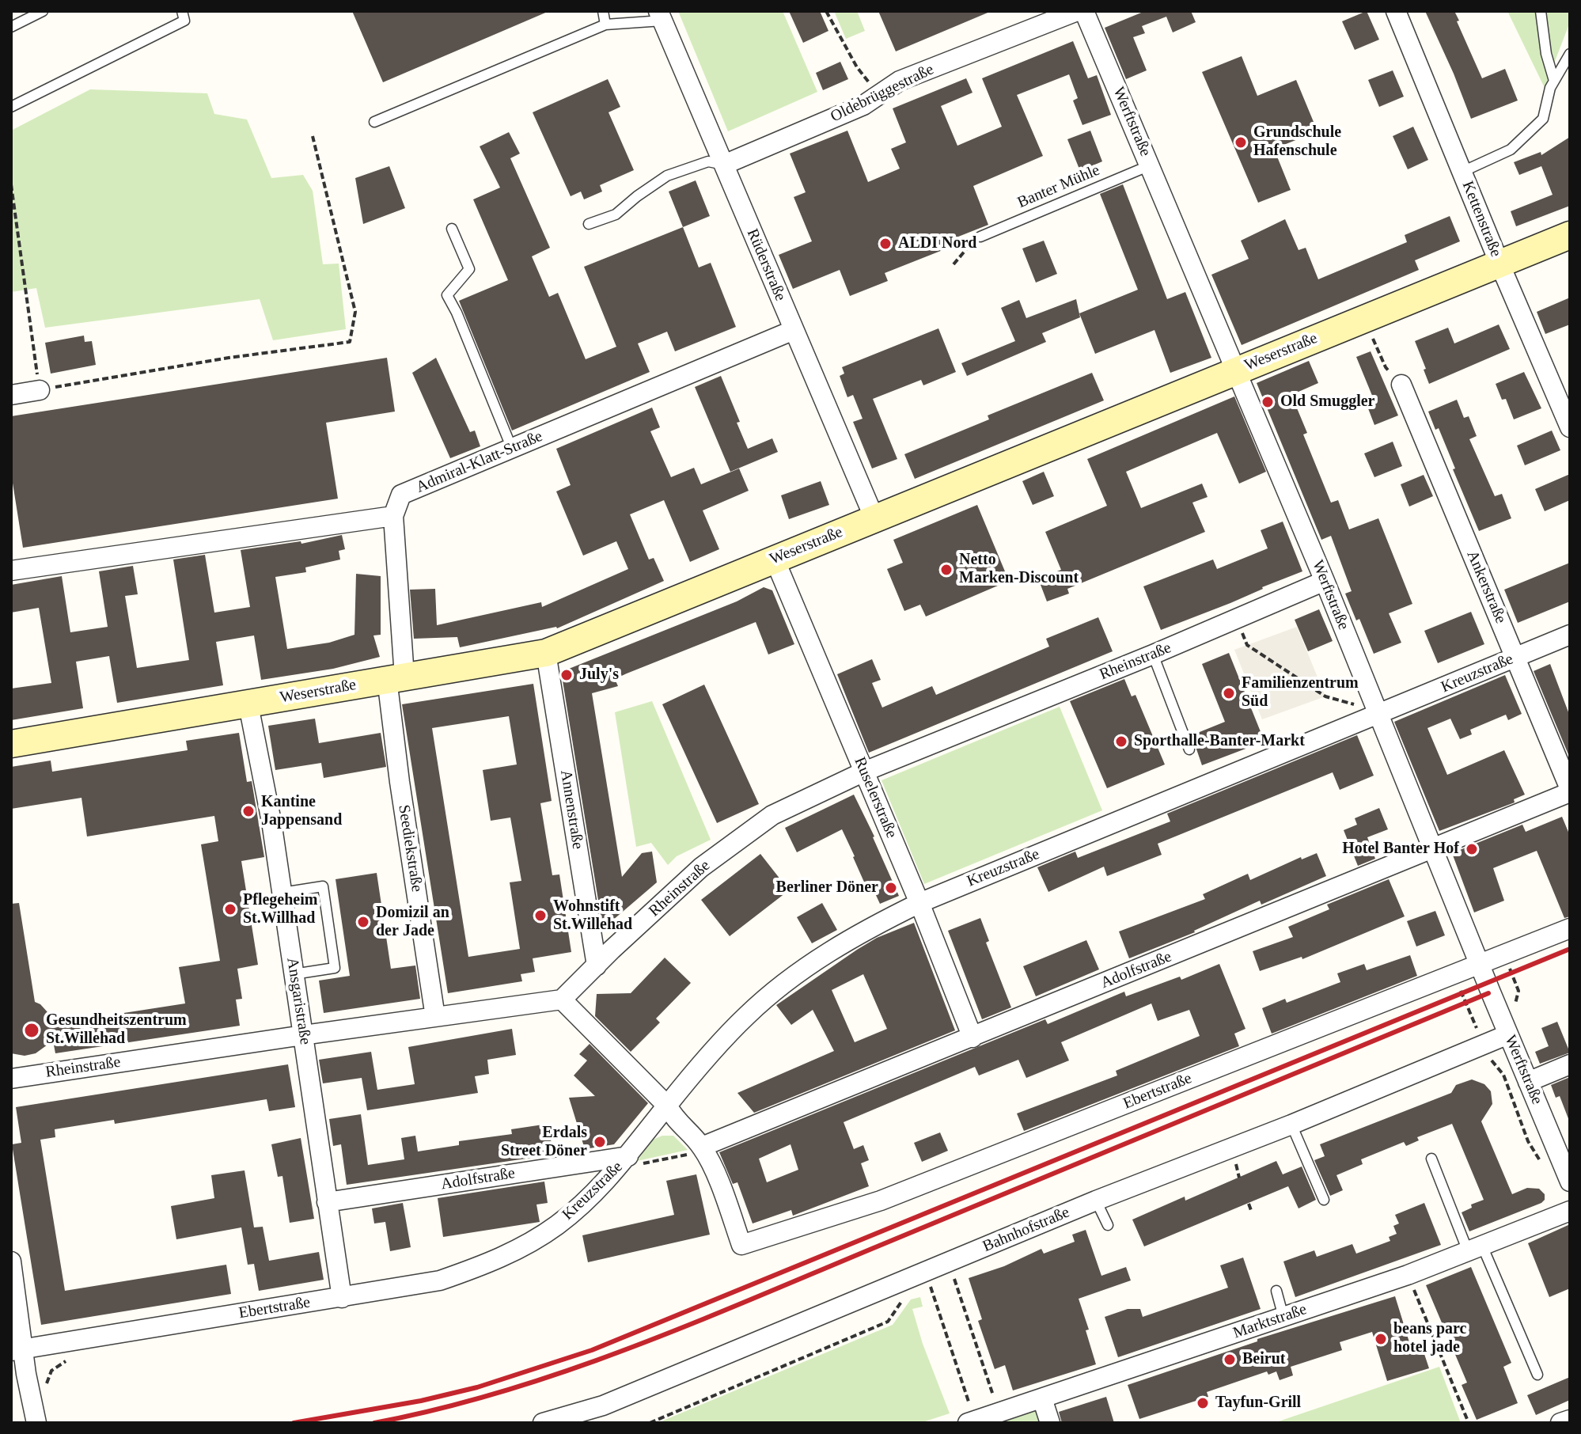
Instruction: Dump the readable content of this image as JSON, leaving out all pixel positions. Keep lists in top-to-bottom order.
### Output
{
  "streets": {
    "street": [
      "Oldebrüggestraße",
      "Werftstraße",
      "Kettenstraße",
      "Rüderstraße",
      "Weserstraße",
      "Admiral-Klatt-Straße",
      "Ankerstraße",
      "Rheinstraße",
      "Kreuzstraße",
      "Ruselerstraße",
      "Annenstraße",
      "Seediekstraße",
      "Adolfstraße",
      "Ansgaristraße",
      "Ebertstraße",
      "Bahnhofstraße",
      "Marktstraße"
    ],
    "lane": ["Banter Mühle"]
  },
  "crossings": [
    ["Oldebrüggestraße", "Rüderstraße"],
    ["Werftstraße", "Banter Mühle"],
    ["Werftstraße", "Weserstraße"],
    ["Werftstraße", "Rheinstraße"],
    ["Werftstraße", "Kreuzstraße"],
    ["Werftstraße", "Adolfstraße"],
    ["Werftstraße", "Ebertstraße"],
    ["Werftstraße", "Bahnhofstraße"],
    ["Kettenstraße", "Weserstraße"],
    ["Rüderstraße", "Weserstraße"],
    ["Rüderstraße", "Admiral-Klatt-Straße"],
    ["Weserstraße", "Ruselerstraße"],
    ["Weserstraße", "Annenstraße"],
    ["Weserstraße", "Seediekstraße"],
    ["Weserstraße", "Ansgaristraße"],
    ["Admiral-Klatt-Straße", "Seediekstraße"],
    ["Ankerstraße", "Kreuzstraße"],
    ["Ankerstraße", "Adolfstraße"],
    ["Rheinstraße", "Ruselerstraße"],
    ["Rheinstraße", "Annenstraße"],
    ["Rheinstraße", "Seediekstraße"],
    ["Rheinstraße", "Ansgaristraße"],
    ["Kreuzstraße", "Ruselerstraße"],
    ["Kreuzstraße", "Adolfstraße"],
    ["Kreuzstraße", "Ebertstraße"],
    ["Ruselerstraße", "Adolfstraße"],
    ["Adolfstraße", "Ansgaristraße"],
    ["Adolfstraße", "Ebertstraße"],
    ["Ansgaristraße", "Ebertstraße"]
  ],
  "places": [
    "Grundschule Hafenschule",
    "ALDI Nord",
    "Old Smuggler",
    "Netto Marken-Discount",
    "July's",
    "Familienzentrum Süd",
    "Sporthalle-Banter-Markt",
    "Kantine Jappensand",
    "Hotel Banter Hof",
    "Berliner Döner",
    "Pflegeheim St.Willhad",
    "Wohnstift St.Willehad",
    "Domizil an der Jade",
    "Gesundheitszentrum St.Willehad",
    "Erdals Street Döner",
    "beans parc hotel jade",
    "Beirut",
    "Tayfun-Grill"
  ]
}
